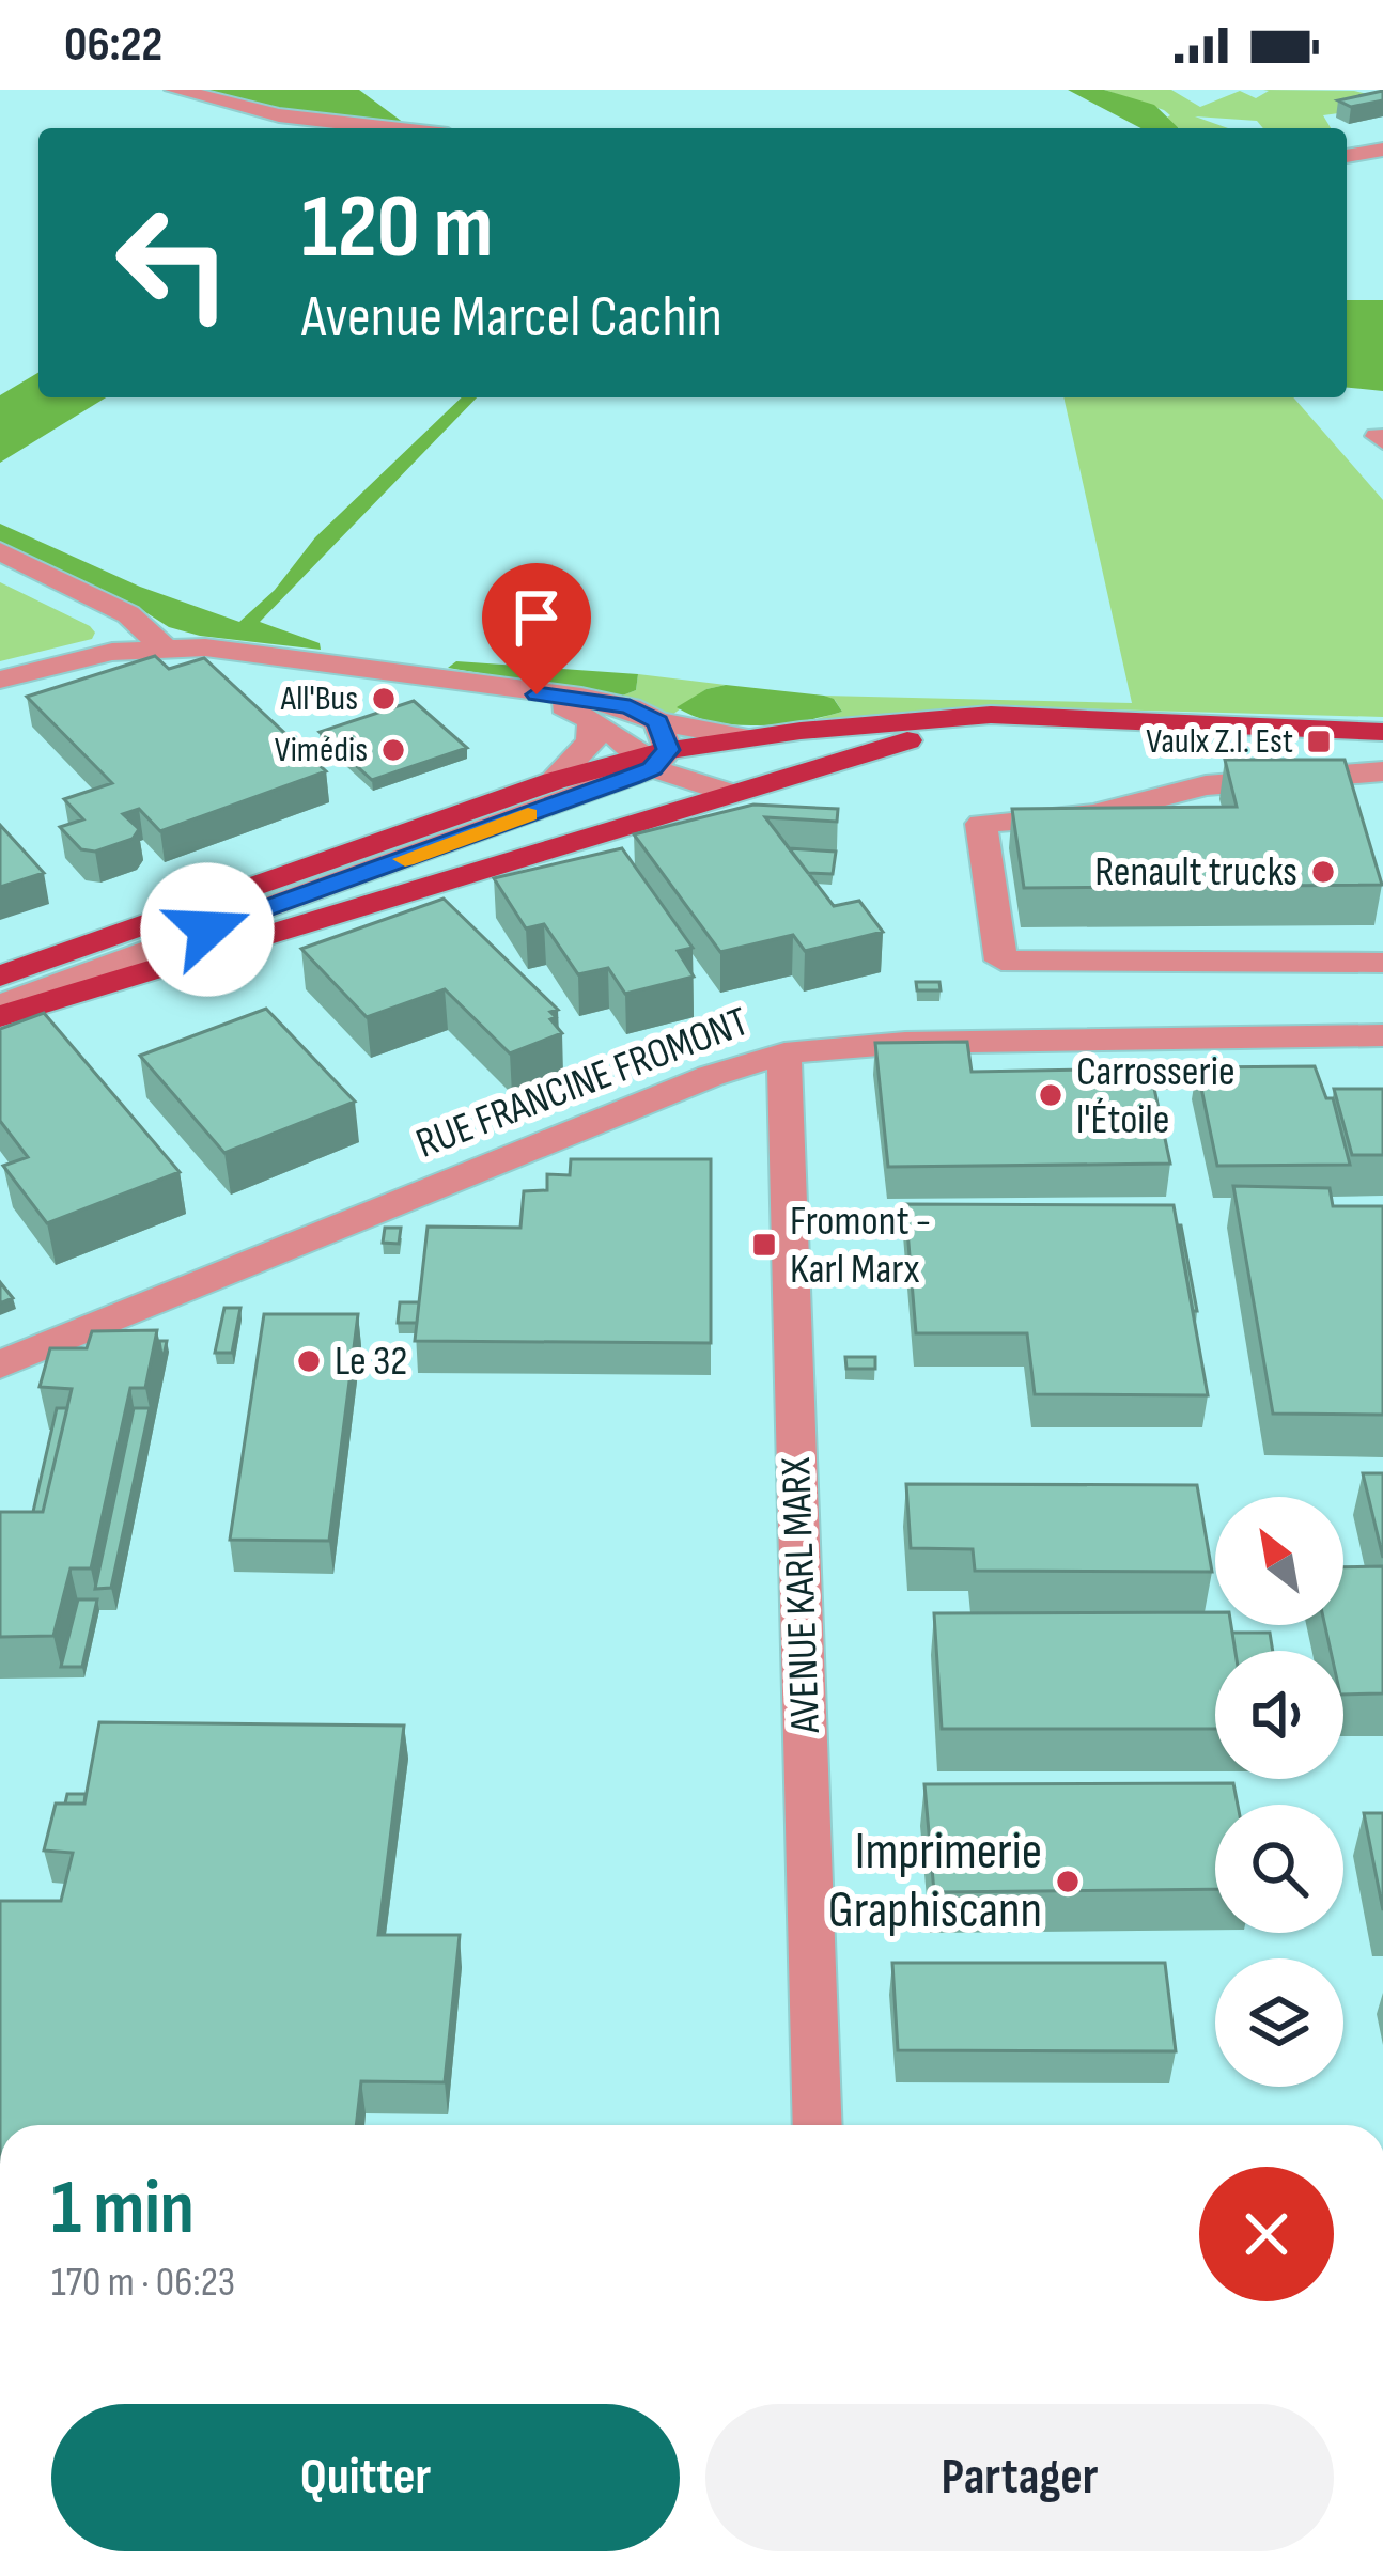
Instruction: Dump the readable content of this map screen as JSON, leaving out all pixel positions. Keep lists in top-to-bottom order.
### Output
{
  "streets": {
    "street": ["RUE FRANCINE FROMONT", "AVENUE KARL MARX"]
  },
  "crossings": [
    ["RUE FRANCINE FROMONT", "AVENUE KARL MARX"]
  ],
  "places": {
    "other": [
      "All'Bus",
      "Vimédis",
      "Renault trucks",
      "Carrosserie l'Étoile",
      "Le 32",
      "Imprimerie Graphiscann"
    ],
    "transit": ["Vaulx Z.I. Est", "Fromont - Karl Marx"]
  },
  "north": "top left",
  "page": {
    "status": "06:22",
    "turn": ["120 m", "Avenue Marcel Cachin"],
    "heading": ["1 min", "170 m · 06:23"],
    "buttons": ["Quitter", "Partager"]
  }
}
